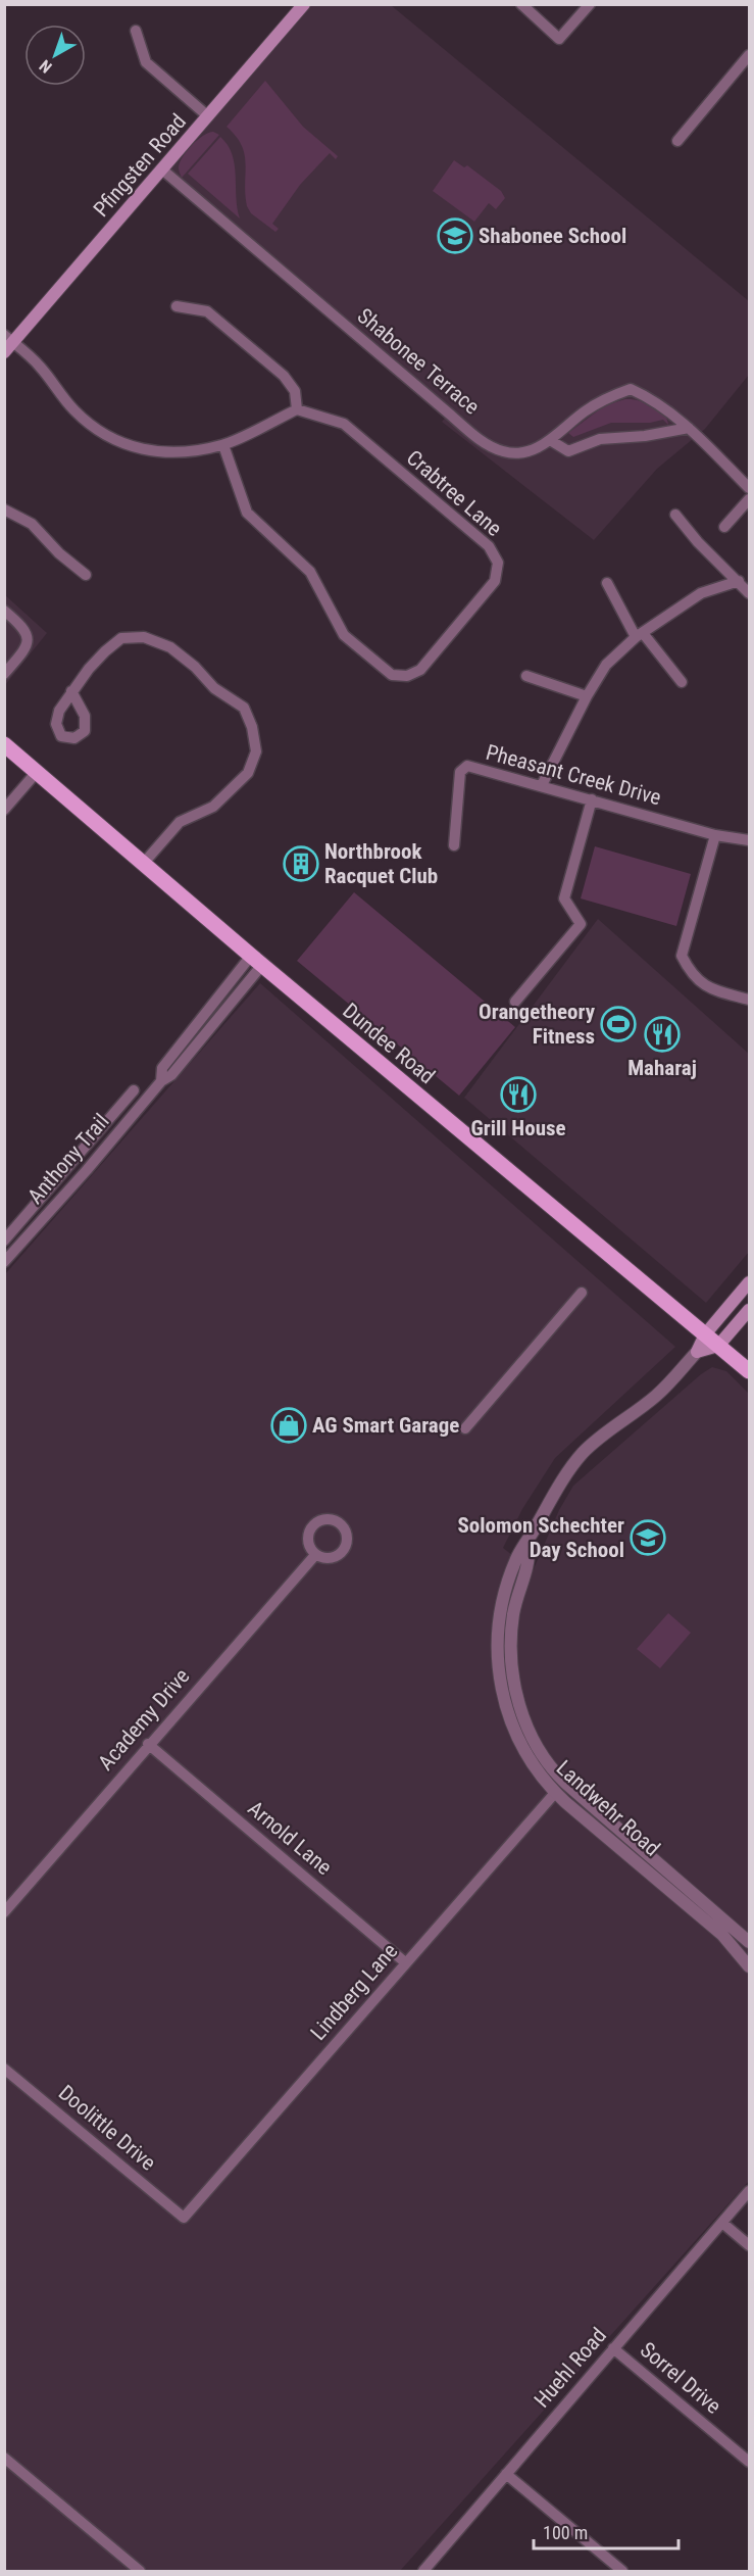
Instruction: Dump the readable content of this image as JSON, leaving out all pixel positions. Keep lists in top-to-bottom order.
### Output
{
  "streets": {
    "main road": ["Pfingsten Road", "Dundee Road", "Landwehr Road"],
    "street": [
      "Shabonee Terrace",
      "Crabtree Lane",
      "Pheasant Creek Drive",
      "Anthony Trail",
      "Academy Drive",
      "Arnold Lane",
      "Lindberg Lane",
      "Doolittle Drive",
      "Huehl Road",
      "Sorrel Drive"
    ]
  },
  "crossings": [
    ["Pfingsten Road", "Shabonee Terrace"],
    ["Dundee Road", "Anthony Trail"],
    ["Dundee Road", "Landwehr Road"],
    ["Academy Drive", "Arnold Lane"],
    ["Landwehr Road", "Lindberg Lane"],
    ["Arnold Lane", "Lindberg Lane"],
    ["Lindberg Lane", "Doolittle Drive"],
    ["Huehl Road", "Sorrel Drive"]
  ],
  "places": {
    "school or university": ["Shabonee School", "Solomon Schechter Day School"],
    "building": ["Northbrook Racquet Club"],
    "sports": ["Orangetheory Fitness"],
    "restaurant": ["Maharaj", "Grill House"],
    "shop": ["AG Smart Garage"]
  },
  "scale_bar": "100 m",
  "north": "bottom left"
}
